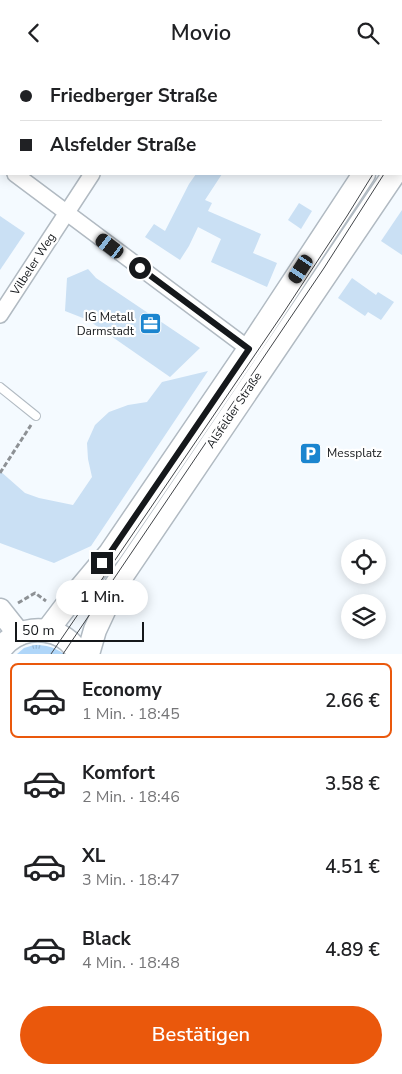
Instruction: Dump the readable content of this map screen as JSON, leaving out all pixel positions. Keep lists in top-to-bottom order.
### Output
{
  "streets": {
    "street": ["Vilbeler Weg", "Alsfelder Straße"]
  },
  "places": {
    "office": ["IG Metall Darmstadt"],
    "parking": ["Messplatz"]
  },
  "scale_bar": "50 m",
  "page": {
    "header": "Movio",
    "banner": ["Friedberger Straße", "Alsfelder Straße"],
    "bubble": "1 Min.",
    "scale": "50 m",
    "list": [
      {
        "name": "Economy",
        "note": "1 Min. · 18:45",
        "value": "2.66 €"
      },
      {
        "name": "Komfort",
        "note": "2 Min. · 18:46",
        "value": "3.58 €"
      },
      {
        "name": "XL",
        "note": "3 Min. · 18:47",
        "value": "4.51 €"
      },
      {
        "name": "Black",
        "note": "4 Min. · 18:48",
        "value": "4.89 €"
      }
    ],
    "buttons": "Bestätigen"
  }
}
